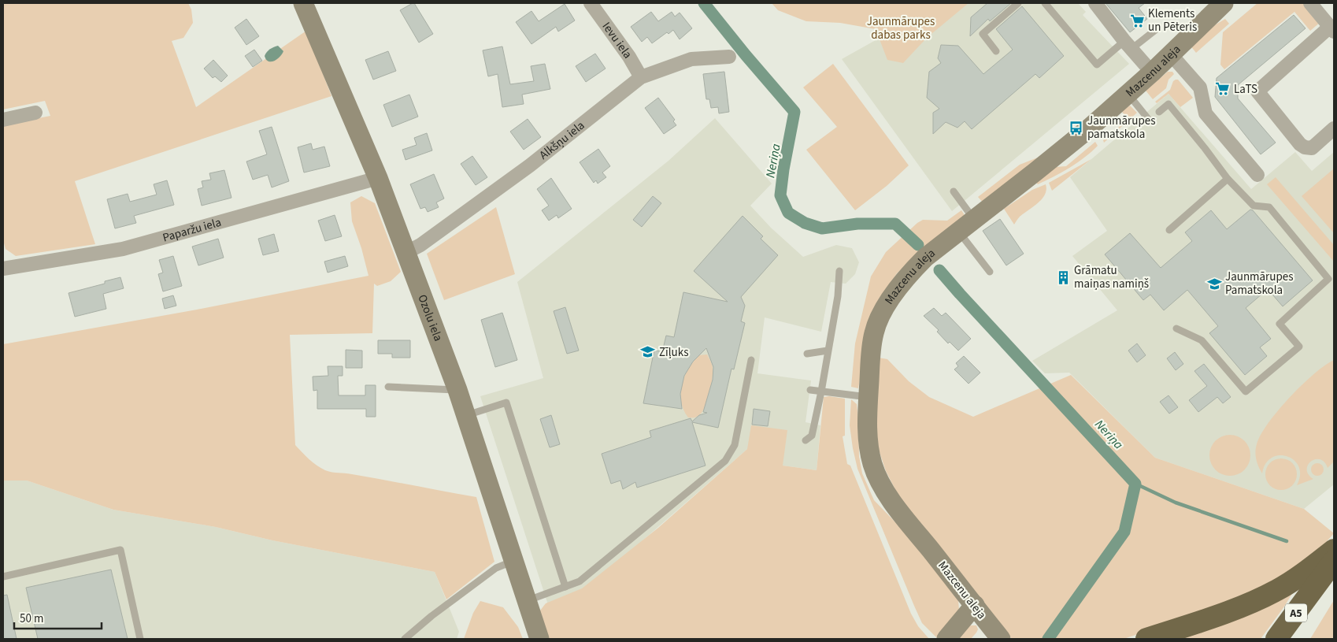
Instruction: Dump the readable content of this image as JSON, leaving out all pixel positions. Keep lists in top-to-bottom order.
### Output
{
  "streets": {
    "highway": ["A5"],
    "main road": ["Mazcenu aleja", "Ozolu iela"],
    "street": ["Ievu iela", "Alkšņu iela", "Paparžu iela"]
  },
  "crossings": [
    ["Ievu iela", "Alkšņu iela"],
    ["Alkšņu iela", "Ozolu iela"],
    ["Paparžu iela", "Ozolu iela"]
  ],
  "water": ["Neriņa"],
  "parks": ["Jaunmārupes dabas parks"],
  "places": {
    "supermarket": ["Klements un Pēteris", "LaTS"],
    "bus stop": ["Jaunmārupes pamatskola"],
    "building": ["Grāmatu maiņas namiņš"],
    "school or university": ["Jaunmārupes Pamatskola", "Zīļuks"]
  },
  "scale_bar": "50 m"
}
